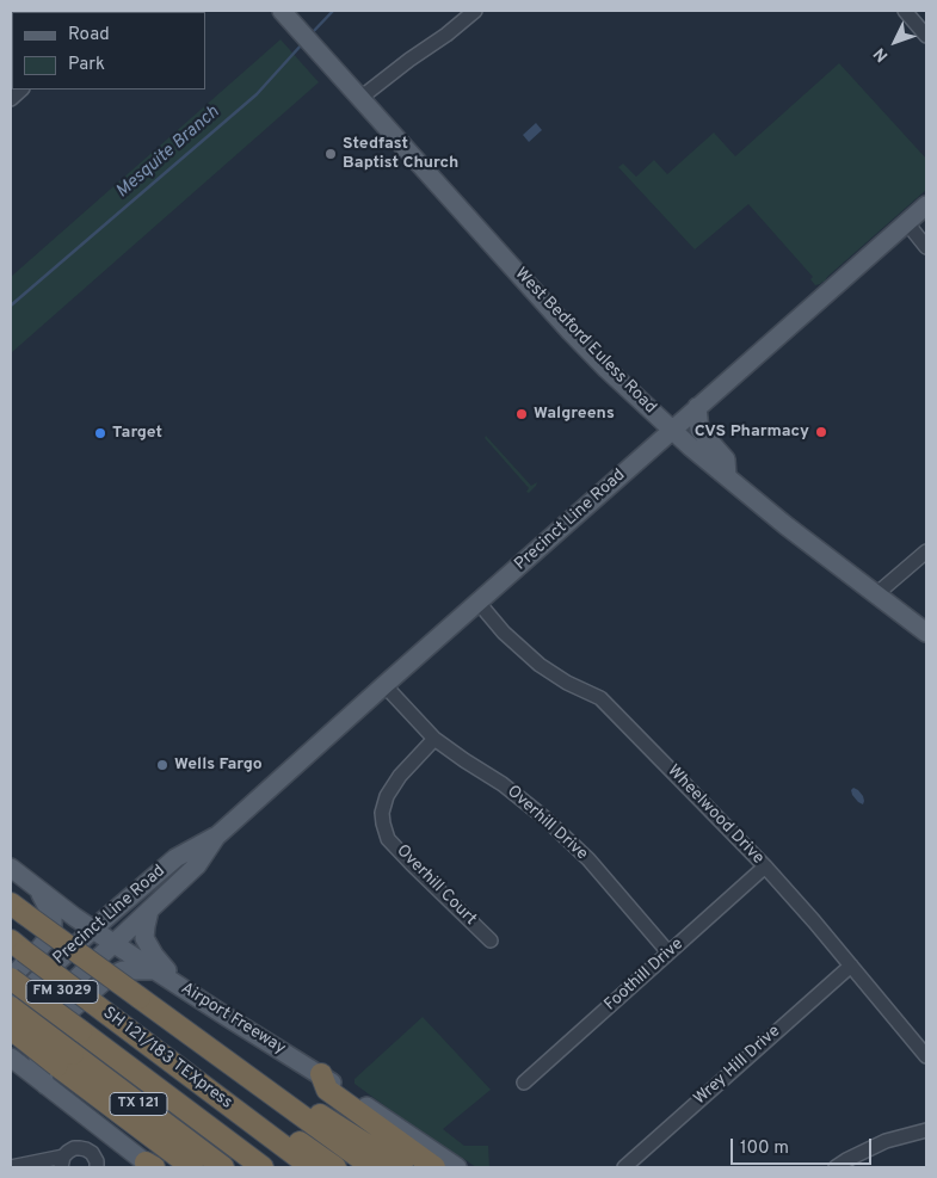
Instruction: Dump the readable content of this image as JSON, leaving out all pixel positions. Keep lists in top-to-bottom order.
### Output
{
  "streets": {
    "highway": ["Airport Freeway", "SH 121/183 TEXpress", "TX 121"],
    "main road": ["West Bedford Euless Road", "Precinct Line Road", "FM 3029"],
    "street": [
      "Wheelwood Drive",
      "Overhill Drive",
      "Overhill Court",
      "Foothill Drive",
      "Wrey Hill Drive"
    ]
  },
  "crossings": [
    ["West Bedford Euless Road", "Precinct Line Road"],
    ["Precinct Line Road", "Wheelwood Drive"],
    ["Precinct Line Road", "Overhill Drive"],
    ["Precinct Line Road", "Airport Freeway"],
    ["Precinct Line Road", "TX 121"],
    ["Wheelwood Drive", "Foothill Drive"],
    ["Wheelwood Drive", "Wrey Hill Drive"],
    ["Overhill Drive", "Overhill Court"],
    ["Overhill Drive", "Foothill Drive"]
  ],
  "water": ["Mesquite Branch"],
  "places": [
    "Stedfast Baptist Church",
    "Walgreens",
    "CVS Pharmacy",
    "Target",
    "Wells Fargo"
  ],
  "legend": ["Road", "Park"],
  "scale_bar": "100 m",
  "north": "bottom left"
}
